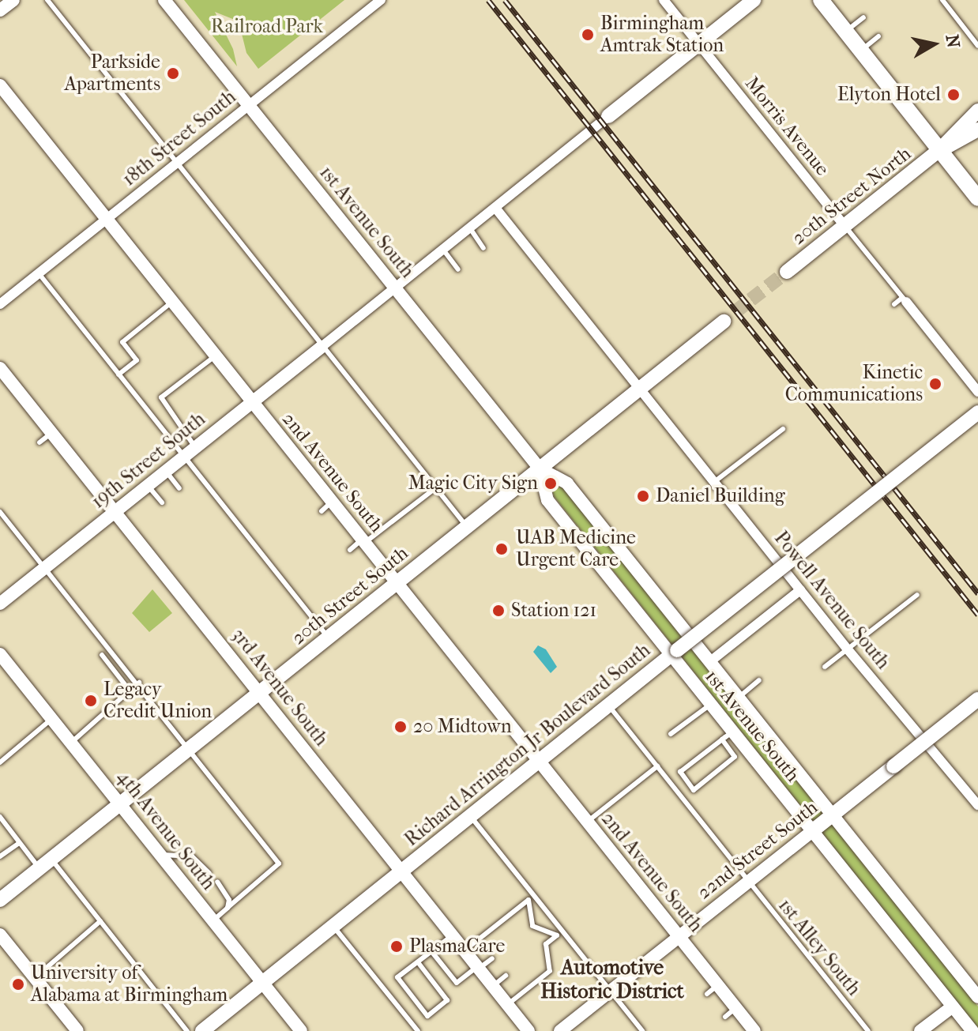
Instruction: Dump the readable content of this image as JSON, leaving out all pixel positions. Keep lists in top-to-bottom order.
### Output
{
  "streets": {
    "main road": [
      "20th Street North",
      "20th Street South",
      "Richard Arrington Jr Boulevard South",
      "22nd Street South"
    ],
    "street": [
      "Morris Avenue",
      "18th Street South",
      "1st Avenue South",
      "19th Street South",
      "2nd Avenue South",
      "Powell Avenue South",
      "3rd Avenue South",
      "4th Avenue South"
    ],
    "lane": ["1st Alley South"]
  },
  "crossings": [
    ["Morris Avenue", "20th Street North"],
    ["18th Street South", "1st Avenue South"],
    ["18th Street South", "2nd Avenue South"],
    ["1st Avenue South", "19th Street South"],
    ["1st Avenue South", "20th Street South"],
    ["1st Avenue South", "Richard Arrington Jr Boulevard South"],
    ["1st Avenue South", "22nd Street South"],
    ["19th Street South", "2nd Avenue South"],
    ["19th Street South", "Powell Avenue South"],
    ["19th Street South", "3rd Avenue South"],
    ["2nd Avenue South", "20th Street South"],
    ["2nd Avenue South", "Richard Arrington Jr Boulevard South"],
    ["2nd Avenue South", "22nd Street South"],
    ["20th Street South", "Powell Avenue South"],
    ["20th Street South", "3rd Avenue South"],
    ["20th Street South", "4th Avenue South"],
    ["3rd Avenue South", "Richard Arrington Jr Boulevard South"],
    ["Richard Arrington Jr Boulevard South", "4th Avenue South"],
    ["Richard Arrington Jr Boulevard South", "1st Alley South"],
    ["22nd Street South", "1st Alley South"]
  ],
  "districts": ["Automotive Historic District"],
  "parks": ["Railroad Park"],
  "places": [
    "Birmingham Amtrak Station",
    "Parkside Apartments",
    "Elyton Hotel",
    "Kinetic Communications",
    "Magic City Sign",
    "Daniel Building",
    "UAB Medicine Urgent Care",
    "Station 121",
    "Legacy Credit Union",
    "20 Midtown",
    "PlasmaCare",
    "University of Alabama at Birmingham"
  ],
  "north": "right"
}
